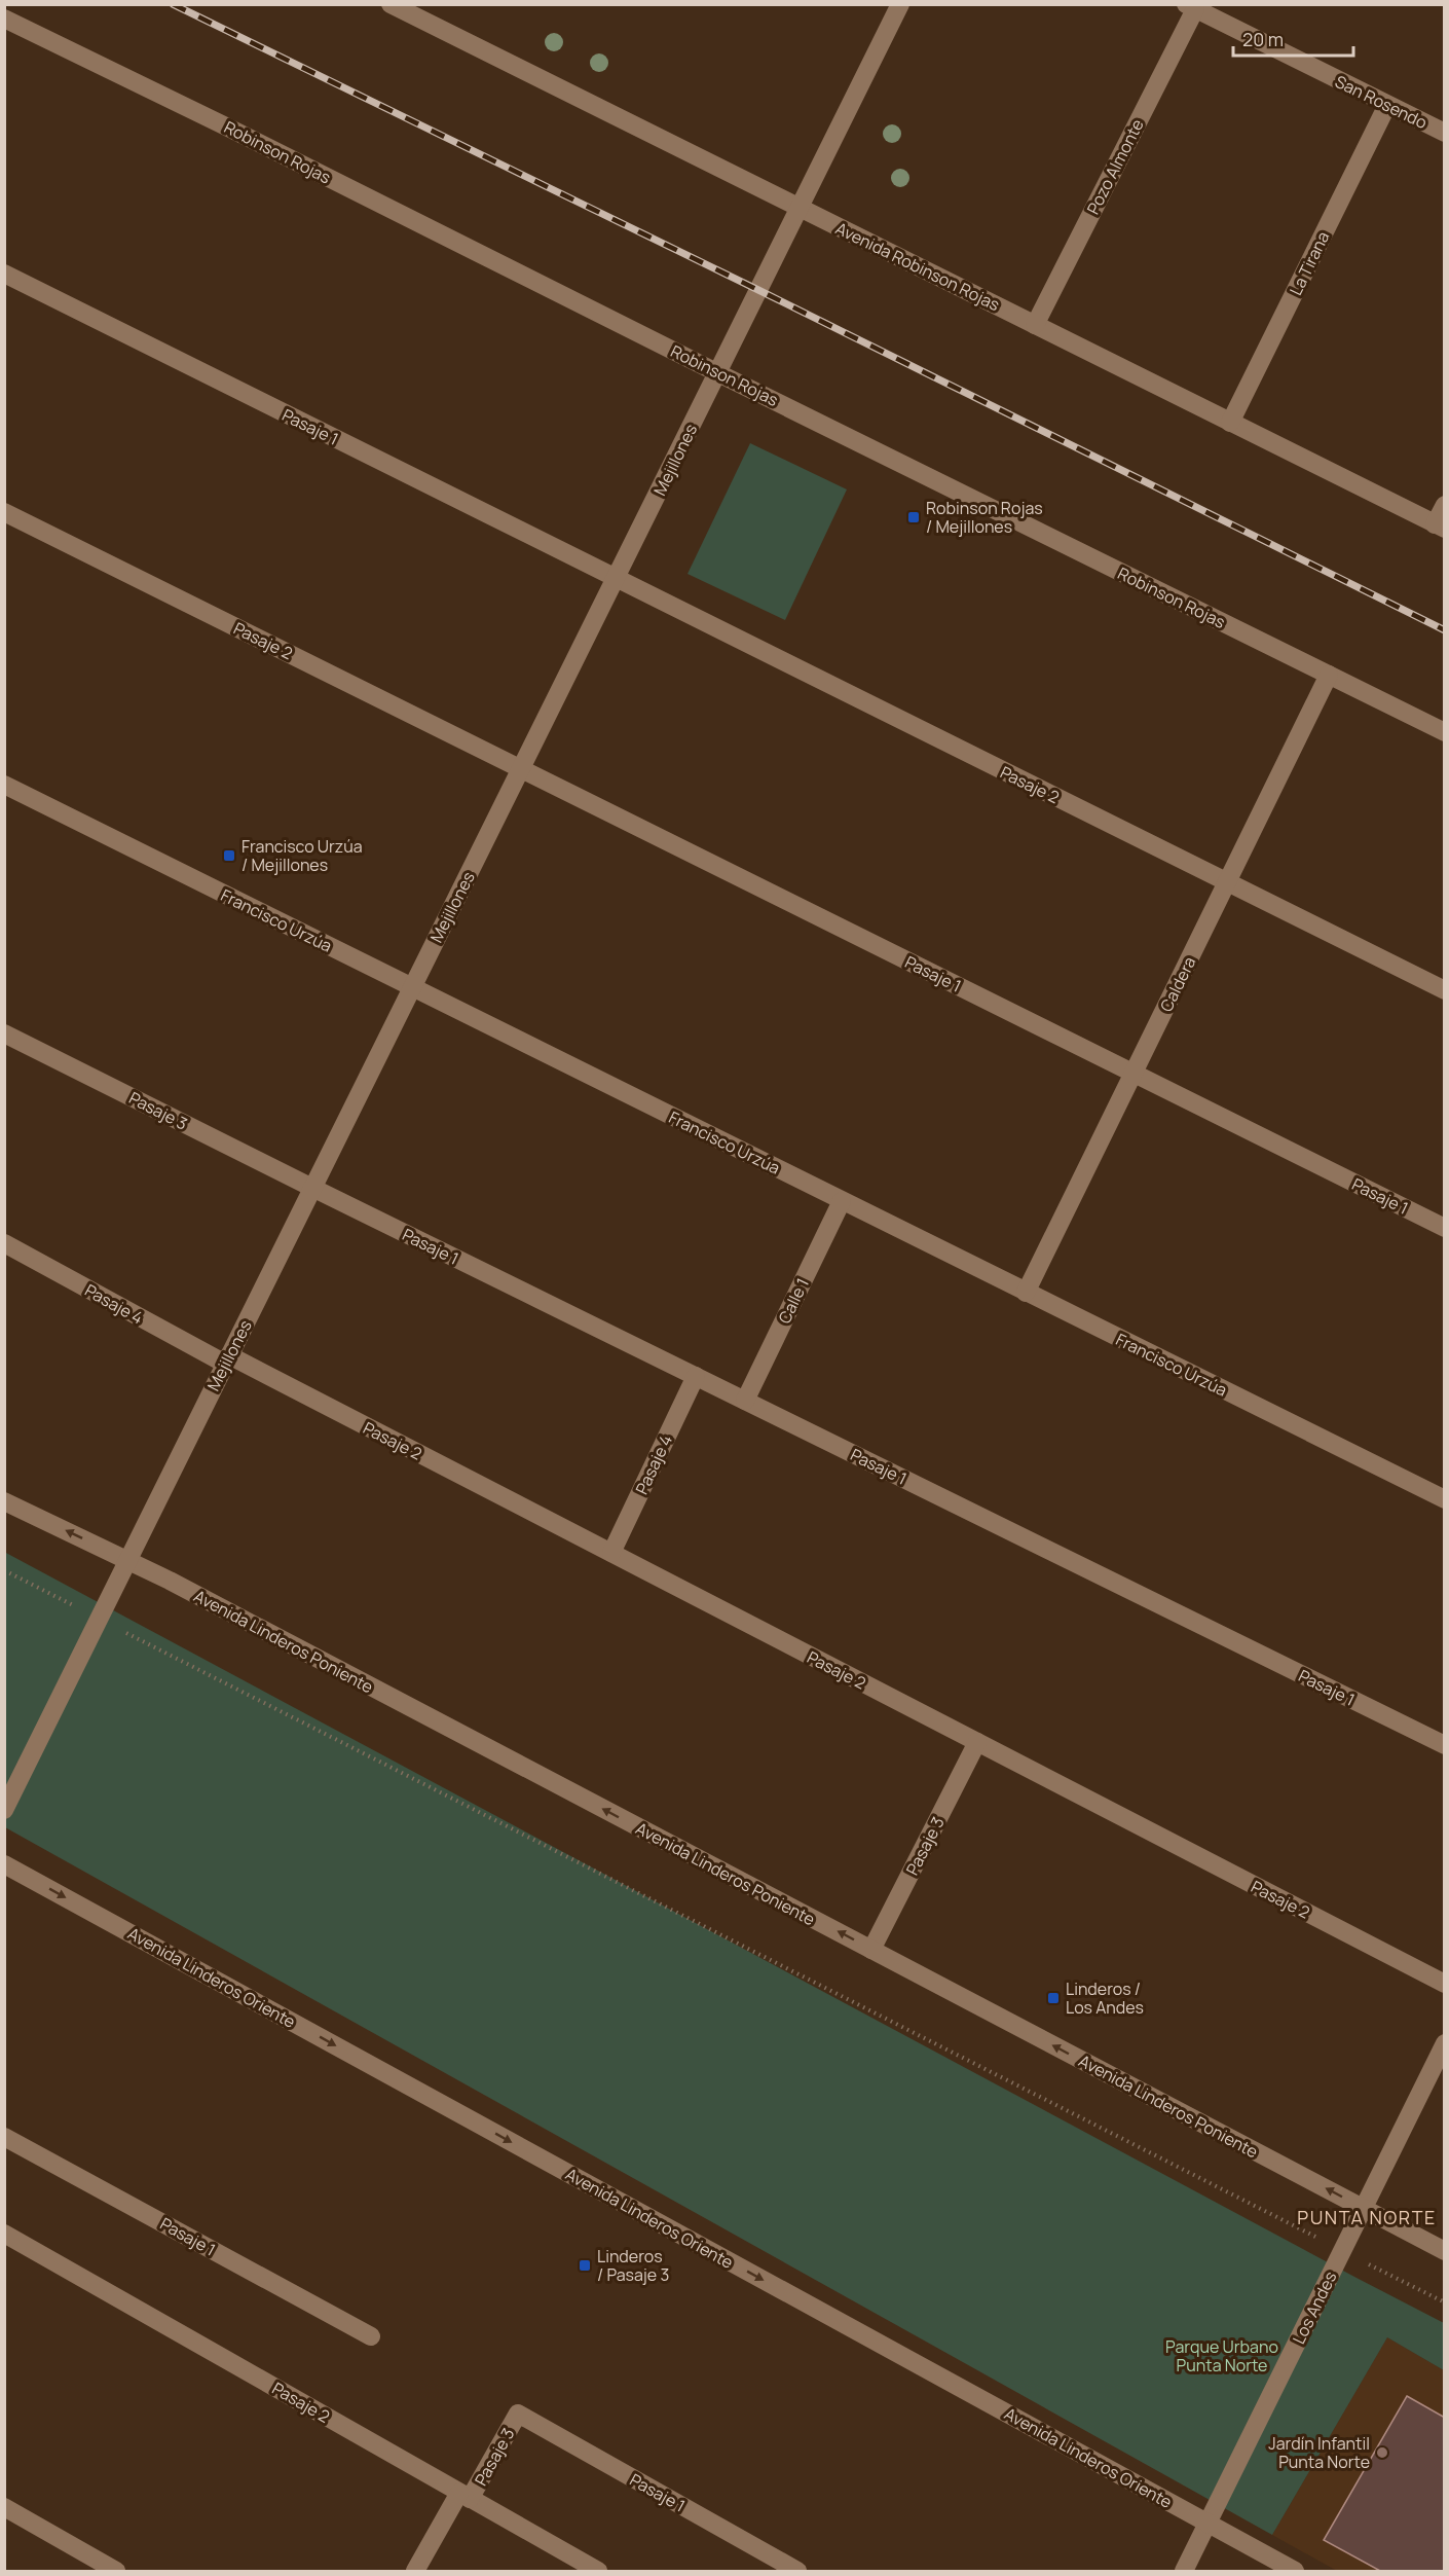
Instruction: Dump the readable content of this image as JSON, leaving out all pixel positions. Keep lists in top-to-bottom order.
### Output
{
  "streets": {
    "street": [
      "San Rosendo",
      "Robinson Rojas",
      "Pozo Almonte",
      "La Tirana",
      "Avenida Robinson Rojas",
      "Pasaje 1",
      "Mejillones",
      "Pasaje 2",
      "Francisco Urzúa",
      "Caldera",
      "Pasaje 3",
      "Calle 1",
      "Pasaje 4",
      "Avenida Linderos Poniente",
      "Avenida Linderos Oriente",
      "Los Andes"
    ]
  },
  "crossings": [
    ["San Rosendo", "Pozo Almonte"],
    ["San Rosendo", "La Tirana"],
    ["Robinson Rojas", "Mejillones"],
    ["Robinson Rojas", "Caldera"],
    ["Pozo Almonte", "Avenida Robinson Rojas"],
    ["La Tirana", "Avenida Robinson Rojas"],
    ["Avenida Robinson Rojas", "Mejillones"],
    ["Pasaje 1", "Mejillones"],
    ["Pasaje 1", "Pasaje 2"],
    ["Pasaje 1", "Caldera"],
    ["Pasaje 1", "Pasaje 3"],
    ["Pasaje 1", "Calle 1"],
    ["Pasaje 1", "Pasaje 4"],
    ["Mejillones", "Pasaje 2"],
    ["Mejillones", "Francisco Urzúa"],
    ["Mejillones", "Pasaje 3"],
    ["Mejillones", "Pasaje 4"],
    ["Mejillones", "Avenida Linderos Poniente"],
    ["Pasaje 2", "Caldera"],
    ["Pasaje 2", "Pasaje 3"],
    ["Pasaje 2", "Pasaje 4"],
    ["Francisco Urzúa", "Caldera"],
    ["Francisco Urzúa", "Calle 1"],
    ["Pasaje 3", "Avenida Linderos Poniente"],
    ["Avenida Linderos Poniente", "Los Andes"],
    ["Avenida Linderos Oriente", "Los Andes"]
  ],
  "one_way": ["Avenida Linderos Poniente", "Avenida Linderos Oriente"],
  "districts": ["PUNTA NORTE"],
  "parks": ["Parque Urbano Punta Norte"],
  "places": {
    "transit": [
      "Robinson Rojas / Mejillones",
      "Francisco Urzúa / Mejillones",
      "Linderos / Los Andes",
      "Linderos / Pasaje 3"
    ],
    "other": ["Jardín Infantil Punta Norte"]
  },
  "scale_bar": "20 m"
}
